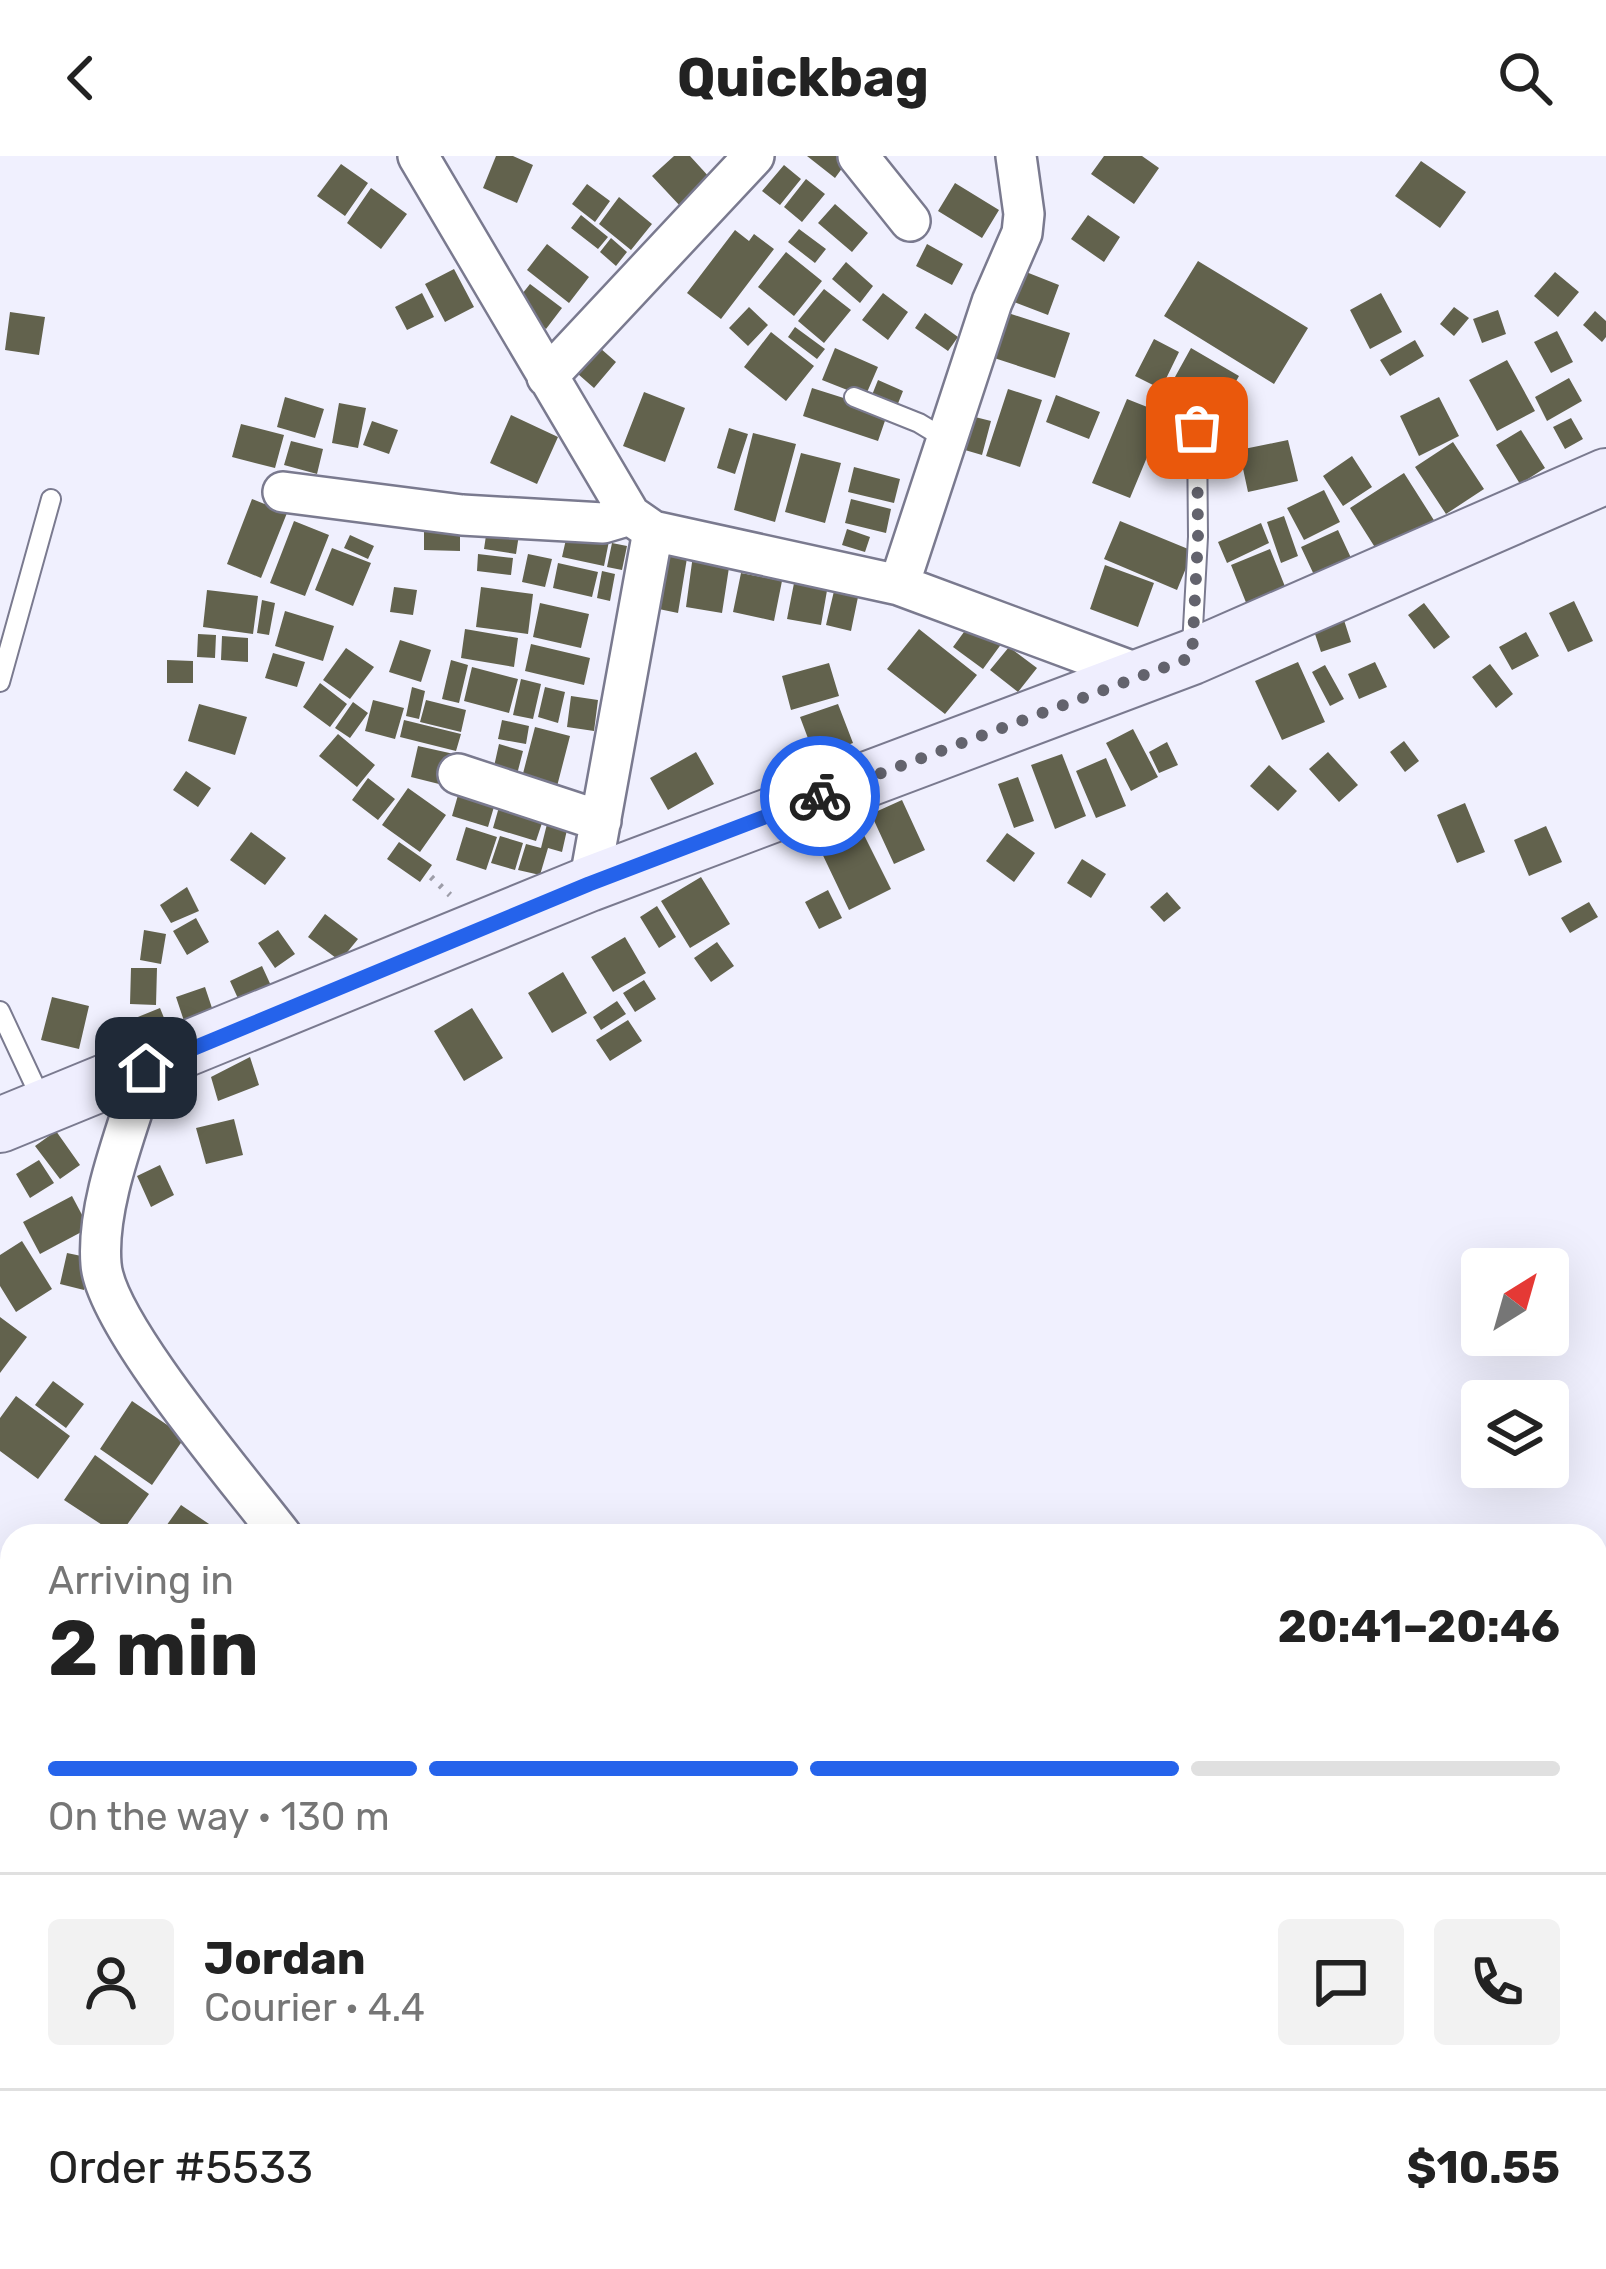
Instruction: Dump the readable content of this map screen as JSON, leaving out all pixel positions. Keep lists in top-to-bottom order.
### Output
{
  "north": "top right",
  "page": {
    "header": "Quickbag",
    "heading": ["2 min", "Arriving in", "20:41–20:46"],
    "panel": [
      "Jordan",
      "Courier · 4.4",
      "Order #5533",
      "$10.55"
    ],
    "bar": "On the way · 130 m"
  }
}
